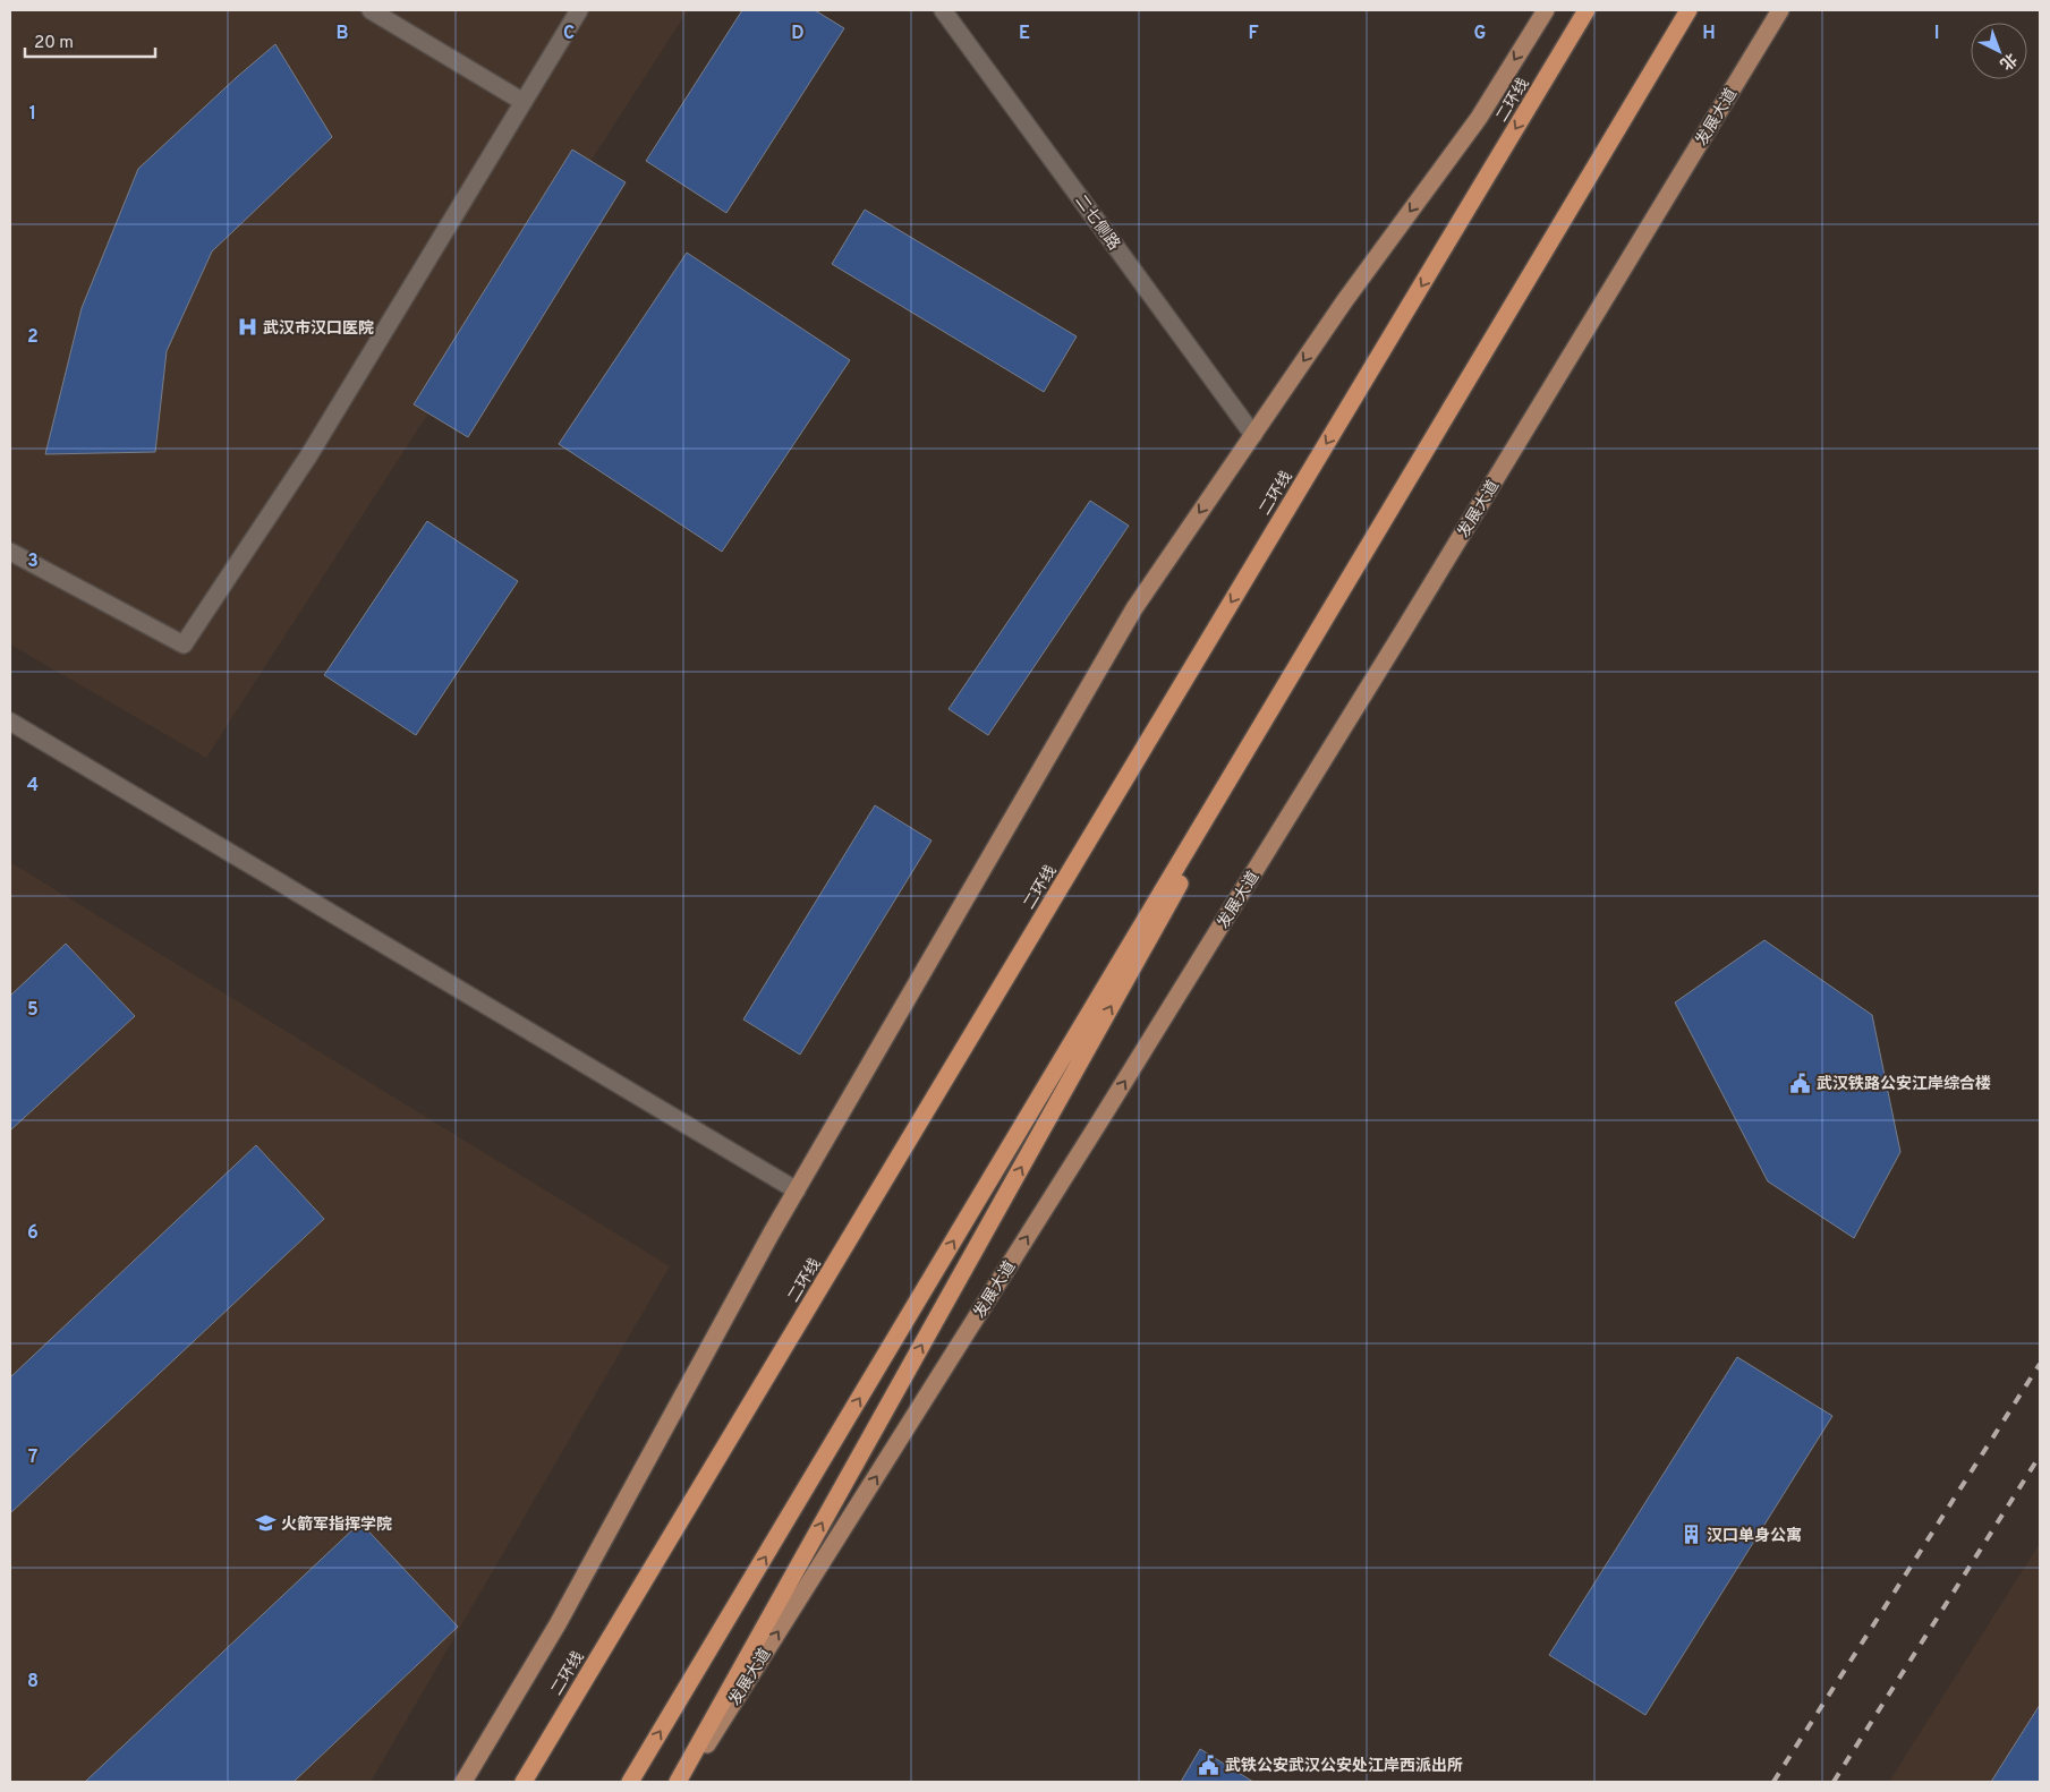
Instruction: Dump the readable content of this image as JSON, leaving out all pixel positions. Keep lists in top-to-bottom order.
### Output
{
  "streets": {
    "highway": ["二环线"],
    "main road": ["发展大道"],
    "street": ["二七侧路"]
  },
  "one_way": ["发展大道"],
  "places": {
    "hospital": ["武汉市汉口医院"],
    "public building": ["武汉铁路公安江岸综合楼", "武铁公安武汉公安处江岸西派出所"],
    "school or university": ["火箭军指挥学院"],
    "building": ["汉口单身公寓"]
  },
  "scale_bar": "20 m",
  "north": "bottom right",
  "grid": {
    "columns": [
      "B",
      "C",
      "D",
      "E",
      "F",
      "G",
      "H",
      "I"
    ],
    "rows": [
      "1",
      "2",
      "3",
      "4",
      "5",
      "6",
      "7",
      "8"
    ]
  }
}
